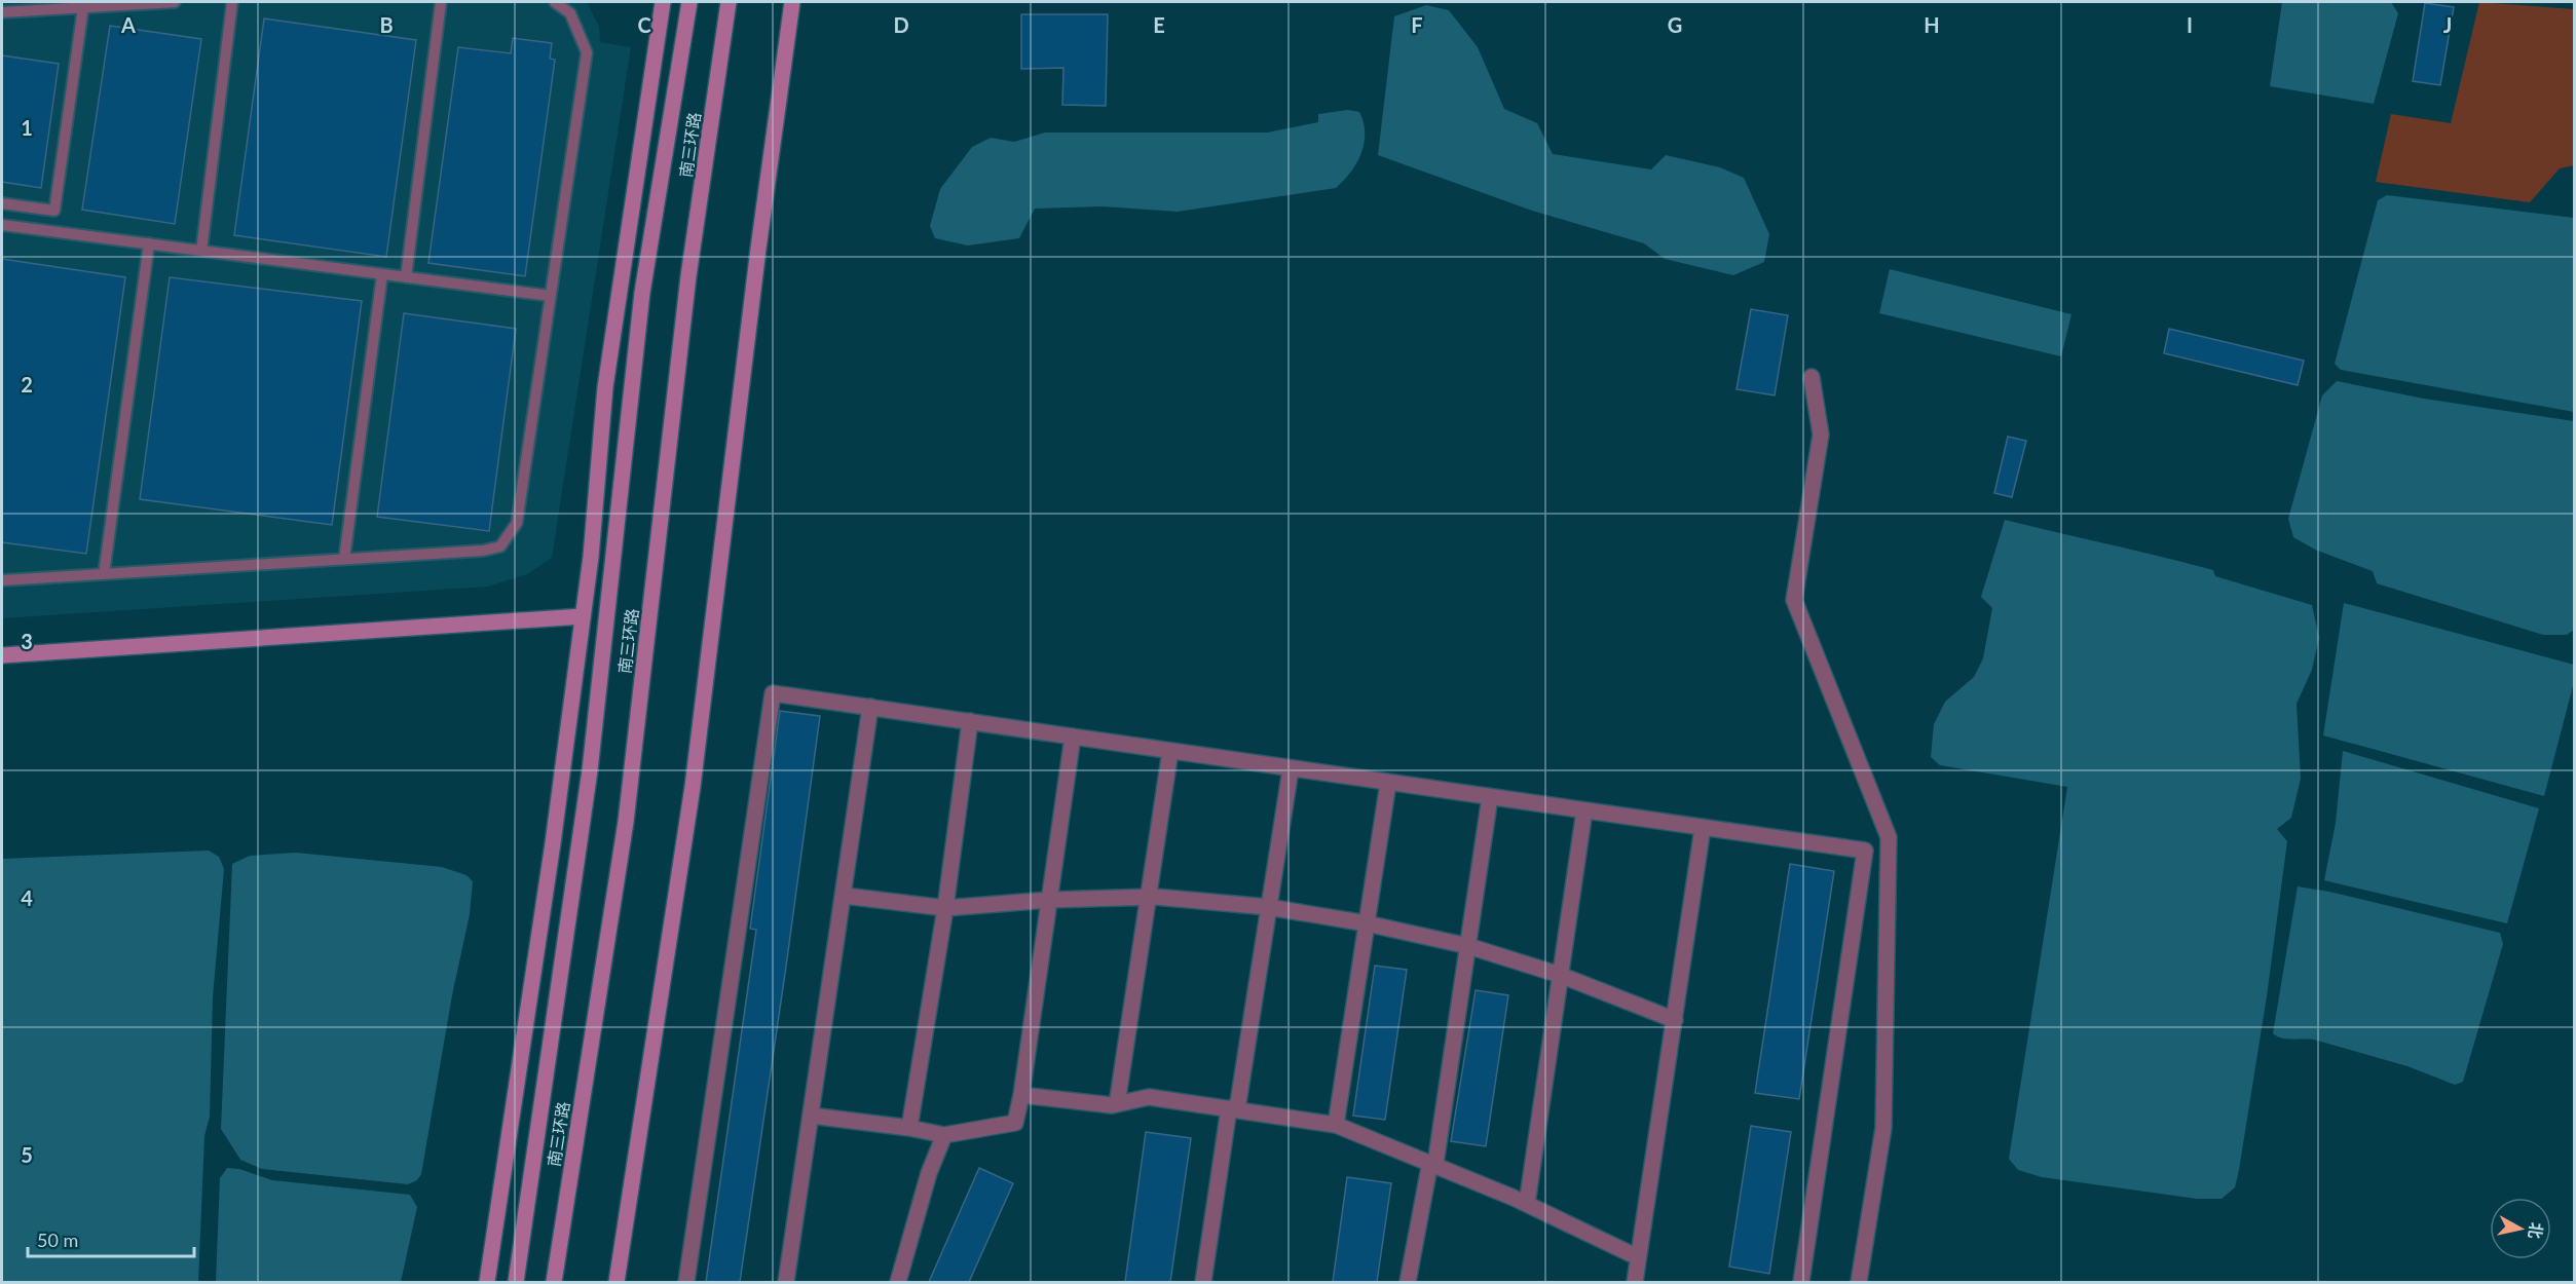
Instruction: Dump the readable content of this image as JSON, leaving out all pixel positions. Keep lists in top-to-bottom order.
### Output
{
  "streets": {
    "street": ["南三环路"]
  },
  "scale_bar": "50 m",
  "north": "right",
  "grid": {
    "columns": [
      "A",
      "B",
      "C",
      "D",
      "E",
      "F",
      "G",
      "H",
      "I",
      "J"
    ],
    "rows": [
      "1",
      "2",
      "3",
      "4",
      "5"
    ]
  }
}
